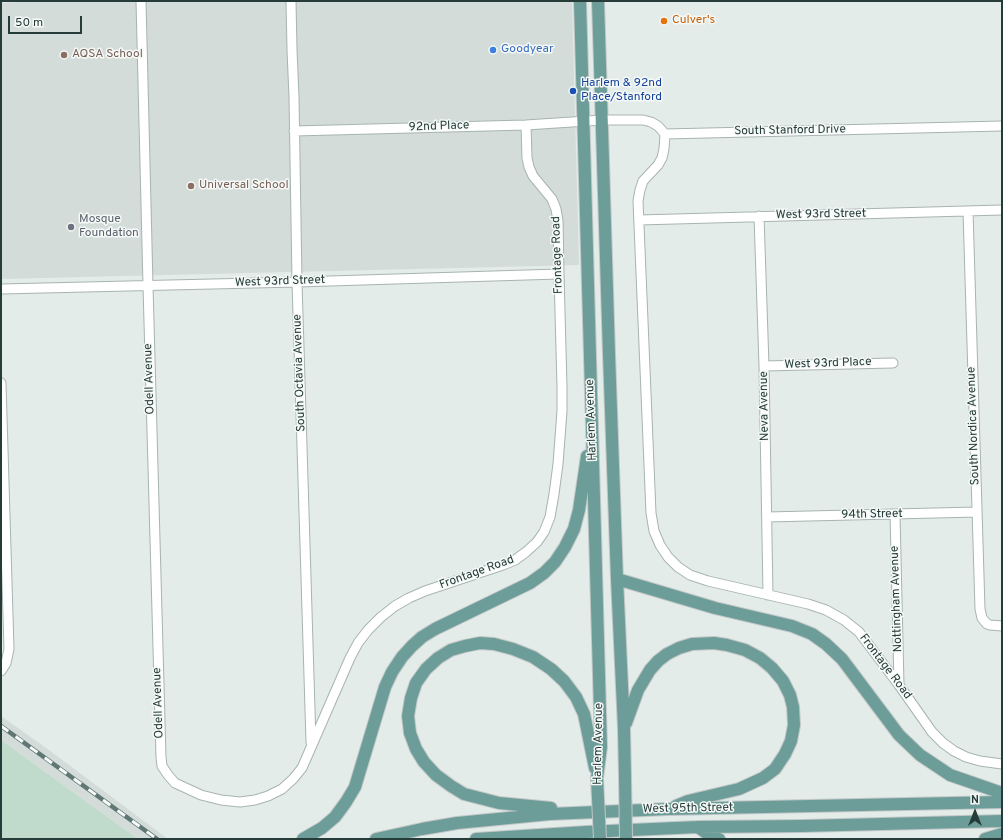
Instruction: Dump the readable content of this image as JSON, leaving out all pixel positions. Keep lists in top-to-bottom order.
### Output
{
  "streets": {
    "main road": ["Harlem Avenue", "West 95th Street"],
    "street": [
      "92nd Place",
      "South Stanford Drive",
      "West 93rd Street",
      "Frontage Road",
      "West 93rd Place",
      "South Octavia Avenue",
      "Odell Avenue",
      "Neva Avenue",
      "South Nordica Avenue",
      "94th Street",
      "Nottingham Avenue"
    ]
  },
  "crossings": [
    ["92nd Place", "Frontage Road"],
    ["92nd Place", "South Octavia Avenue"],
    ["92nd Place", "Harlem Avenue"],
    ["South Stanford Drive", "Frontage Road"],
    ["West 93rd Street", "Frontage Road"],
    ["West 93rd Street", "South Octavia Avenue"],
    ["West 93rd Street", "Odell Avenue"],
    ["West 93rd Street", "Neva Avenue"],
    ["West 93rd Street", "South Nordica Avenue"],
    ["Frontage Road", "South Octavia Avenue"],
    ["Frontage Road", "Odell Avenue"],
    ["Frontage Road", "Neva Avenue"],
    ["Frontage Road", "Nottingham Avenue"],
    ["West 93rd Place", "Neva Avenue"],
    ["Neva Avenue", "94th Street"],
    ["South Nordica Avenue", "94th Street"],
    ["94th Street", "Nottingham Avenue"]
  ],
  "places": [
    "Culver's",
    "Goodyear",
    "AQSA School",
    "Harlem & 92nd Place/Stanford",
    "Universal School",
    "Mosque Foundation"
  ],
  "scale_bar": "50 m",
  "north": "top"
}
